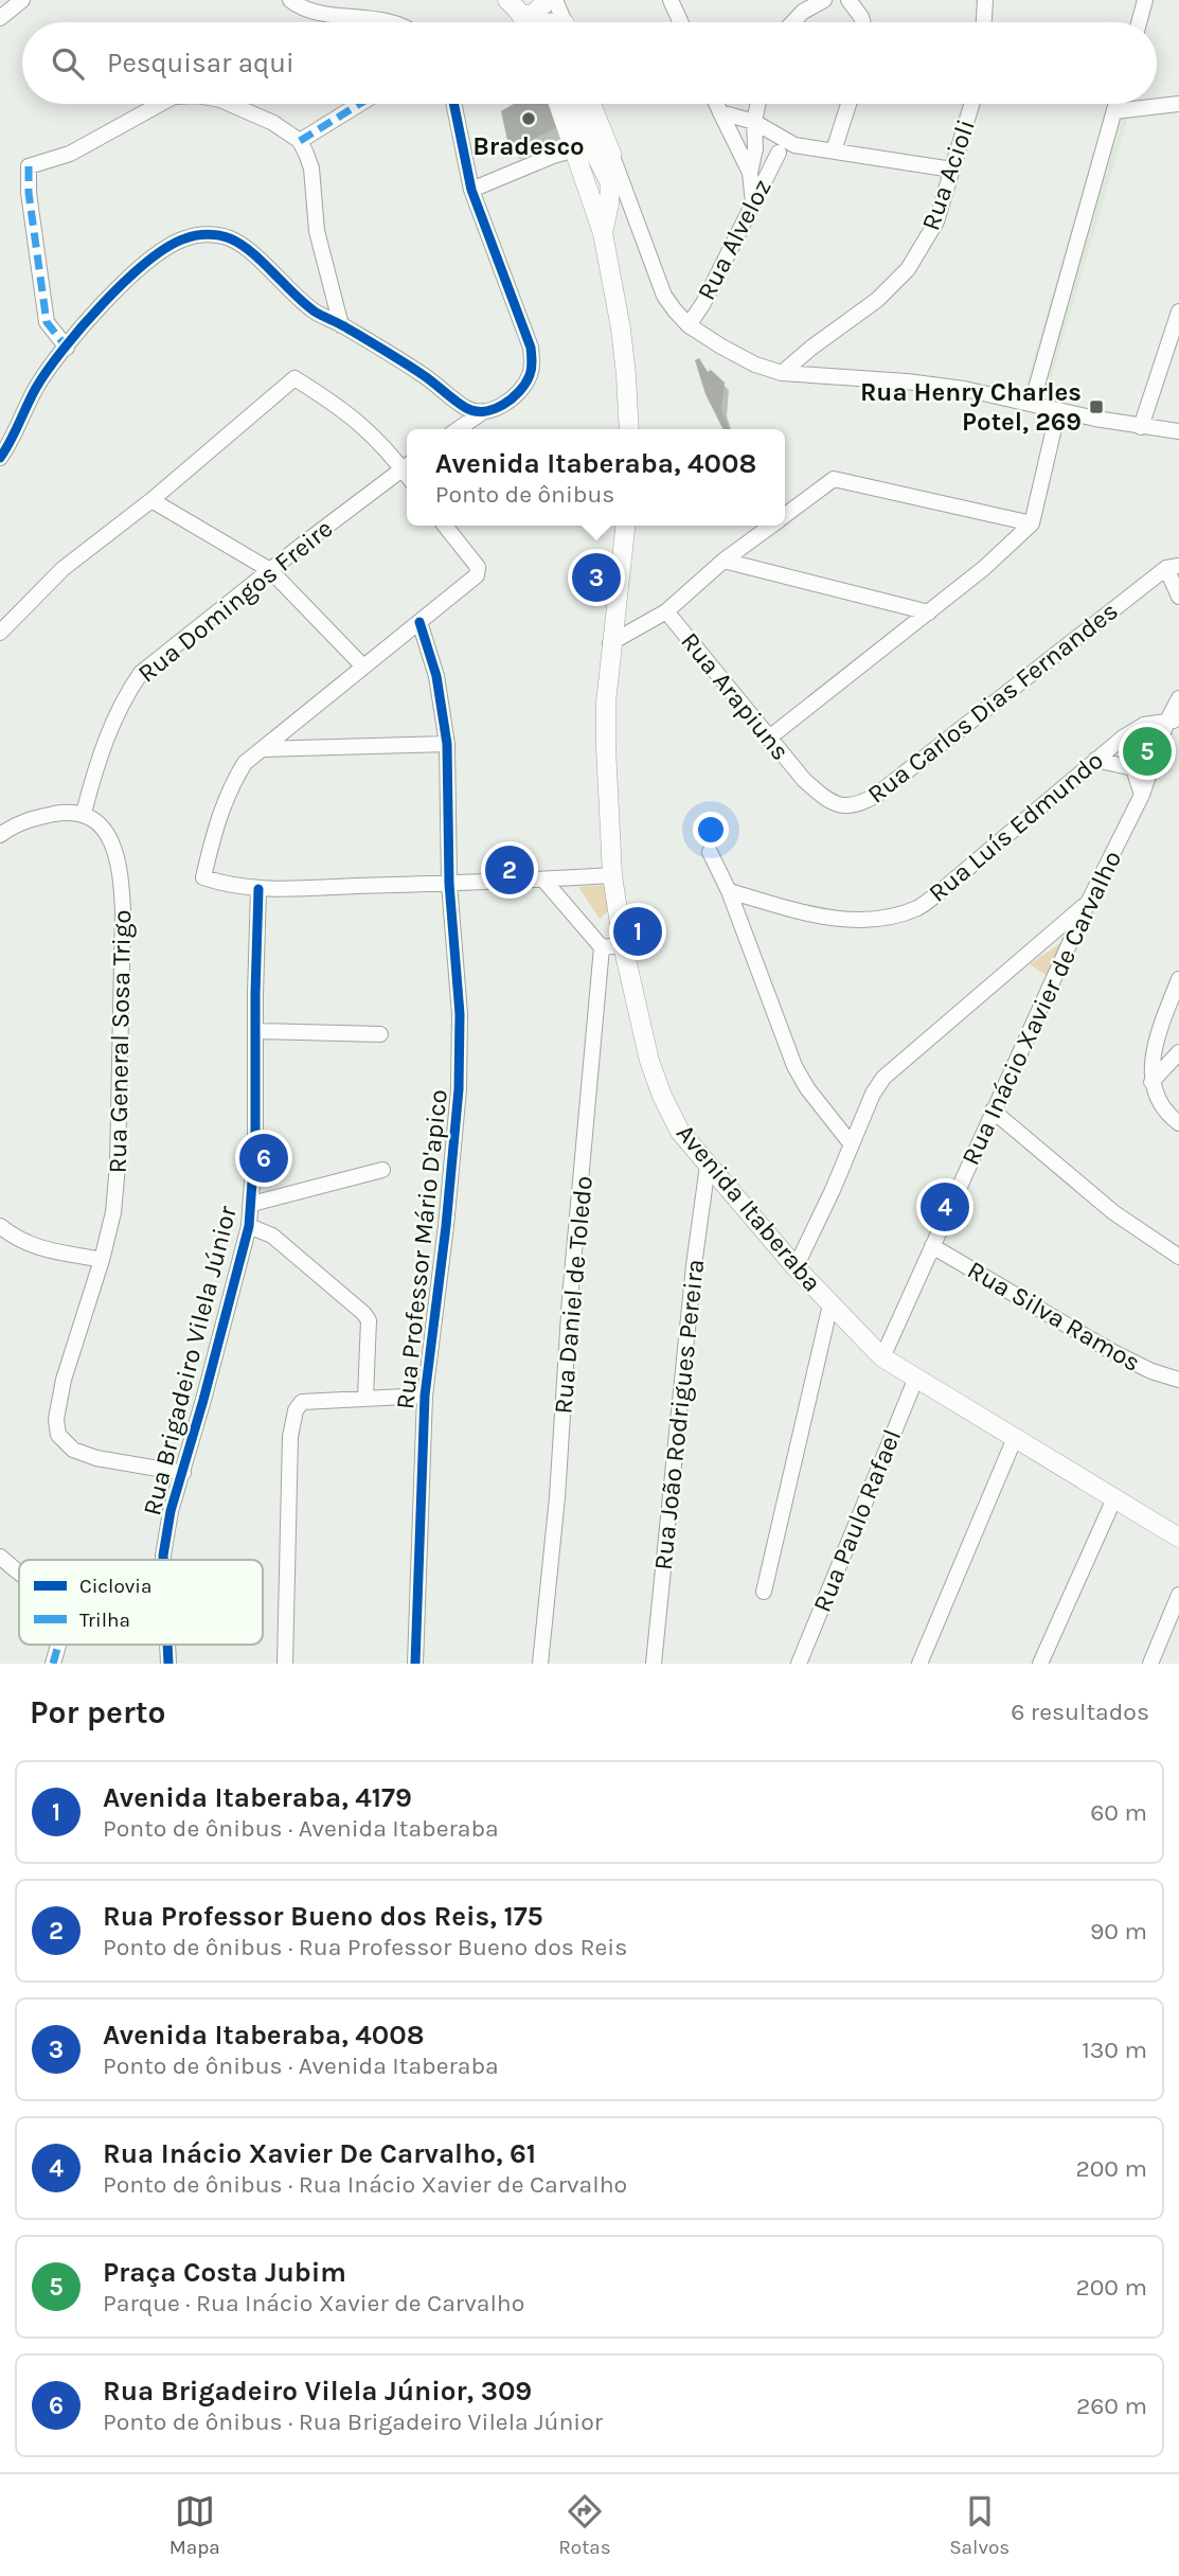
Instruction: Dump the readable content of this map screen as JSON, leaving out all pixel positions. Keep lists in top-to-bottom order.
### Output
{
  "streets": {
    "main road": ["Avenida Itaberaba"],
    "street": [
      "Rua Acioli",
      "Rua Alveloz",
      "Rua Domingos Freire",
      "Rua Arapiuns",
      "Rua Carlos Dias Fernandes",
      "Rua Luís Edmundo",
      "Rua Inácio Xavier de Carvalho",
      "Rua General Sosa Trigo",
      "Rua Professor Mário D'apico",
      "Rua Daniel de Toledo",
      "Rua Silva Ramos",
      "Rua Brigadeiro Vilela Júnior",
      "Rua João Rodrigues Pereira",
      "Rua Paulo Rafael"
    ]
  },
  "crossings": [
    ["Rua Domingos Freire", "Rua General Sosa Trigo"],
    ["Rua Arapiuns", "Rua Carlos Dias Fernandes"],
    ["Rua Luís Edmundo", "Rua Inácio Xavier de Carvalho"],
    ["Rua Inácio Xavier de Carvalho", "Avenida Itaberaba"],
    ["Rua Inácio Xavier de Carvalho", "Rua Silva Ramos"],
    ["Rua General Sosa Trigo", "Rua Brigadeiro Vilela Júnior"],
    ["Avenida Itaberaba", "Rua João Rodrigues Pereira"],
    ["Avenida Itaberaba", "Rua Paulo Rafael"]
  ],
  "places": {
    "other": ["Bradesco"],
    "transit": ["Rua Henry Charles Potel, 269"]
  },
  "legend": ["Ciclovia", "Trilha"],
  "page": {
    "search": "Pesquisar aqui",
    "popup": ["Avenida Itaberaba, 4008", "Ponto de ônibus"],
    "pins": [
      "3",
      "5",
      "2",
      "1",
      "6",
      "4"
    ],
    "heading": ["Por perto", "6 resultados"],
    "list": [
      {
        "mark": "1",
        "name": "Avenida Itaberaba, 4179",
        "note": "Ponto de ônibus · Avenida Itaberaba",
        "value": "60 m"
      },
      {
        "mark": "2",
        "name": "Rua Professor Bueno dos Reis, 175",
        "note": "Ponto de ônibus · Rua Professor Bueno dos Reis",
        "value": "90 m"
      },
      {
        "mark": "3",
        "name": "Avenida Itaberaba, 4008",
        "note": "Ponto de ônibus · Avenida Itaberaba",
        "value": "130 m"
      },
      {
        "mark": "4",
        "name": "Rua Inácio Xavier De Carvalho, 61",
        "note": "Ponto de ônibus · Rua Inácio Xavier de Carvalho",
        "value": "200 m"
      },
      {
        "mark": "5",
        "name": "Praça Costa Jubim",
        "note": "Parque · Rua Inácio Xavier de Carvalho",
        "value": "200 m"
      },
      {
        "mark": "6",
        "name": "Rua Brigadeiro Vilela Júnior, 309",
        "note": "Ponto de ônibus · Rua Brigadeiro Vilela Júnior",
        "value": "260 m"
      }
    ],
    "nav": ["Mapa", "Rotas", "Salvos"]
  }
}
